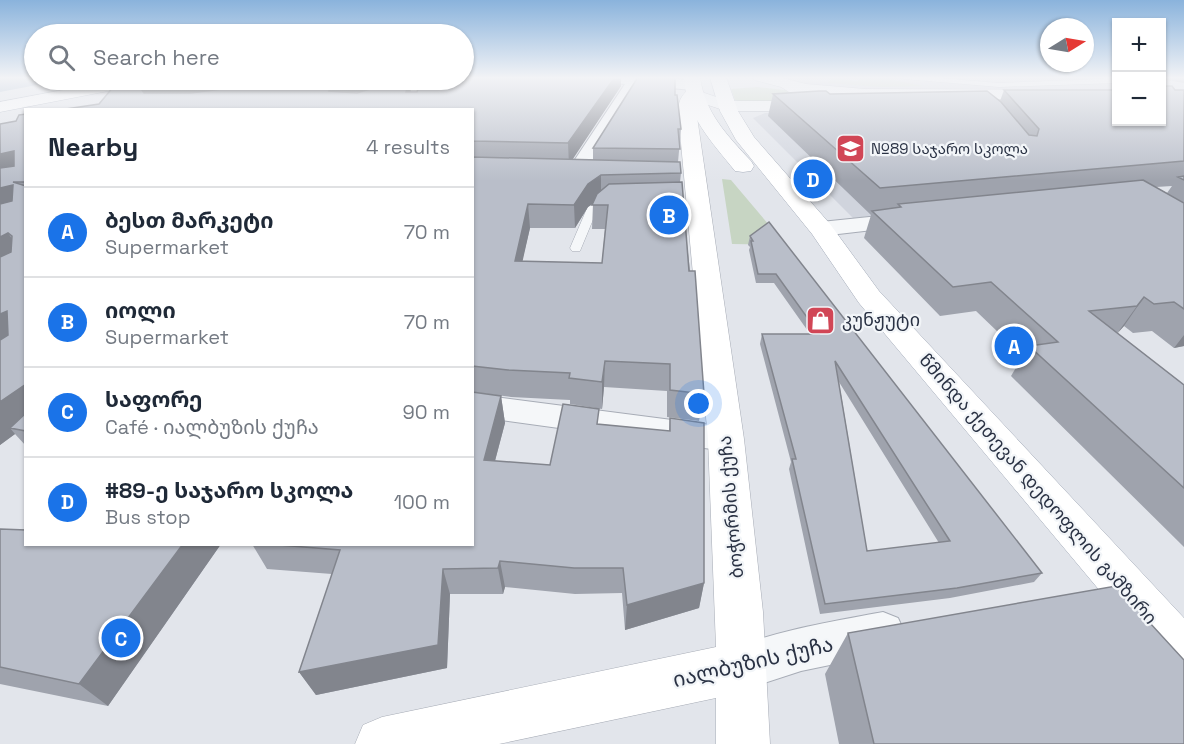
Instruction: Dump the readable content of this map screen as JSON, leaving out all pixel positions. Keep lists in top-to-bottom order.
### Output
{
  "streets": {
    "main road": ["წმინდა ქეთევან დედოფლის გამზირი", "ბოჭორმის ქუჩა", "იალბუზის ქუჩა"]
  },
  "crossings": [
    ["ბოჭორმის ქუჩა", "იალბუზის ქუჩა"]
  ],
  "places": {
    "school or university": ["№89 საჯარო სკოლა"],
    "shop": ["კუნჟუტი"]
  },
  "north": "right",
  "page": {
    "map_buttons": ["+", "−"],
    "search": "Search here",
    "heading": ["Nearby", "4 results"],
    "pins": [
      "D",
      "B",
      "A",
      "C"
    ],
    "list": [
      {
        "mark": "A",
        "name": "ბესთ მარკეტი",
        "note": "Supermarket",
        "value": "70 m"
      },
      {
        "mark": "B",
        "name": "იოლი",
        "note": "Supermarket",
        "value": "70 m"
      },
      {
        "mark": "C",
        "name": "საფორე",
        "note": "Café · იალბუზის ქუჩა",
        "value": "90 m"
      },
      {
        "mark": "D",
        "name": "#89-ე საჯარო სკოლა",
        "note": "Bus stop",
        "value": "100 m"
      }
    ]
  }
}
